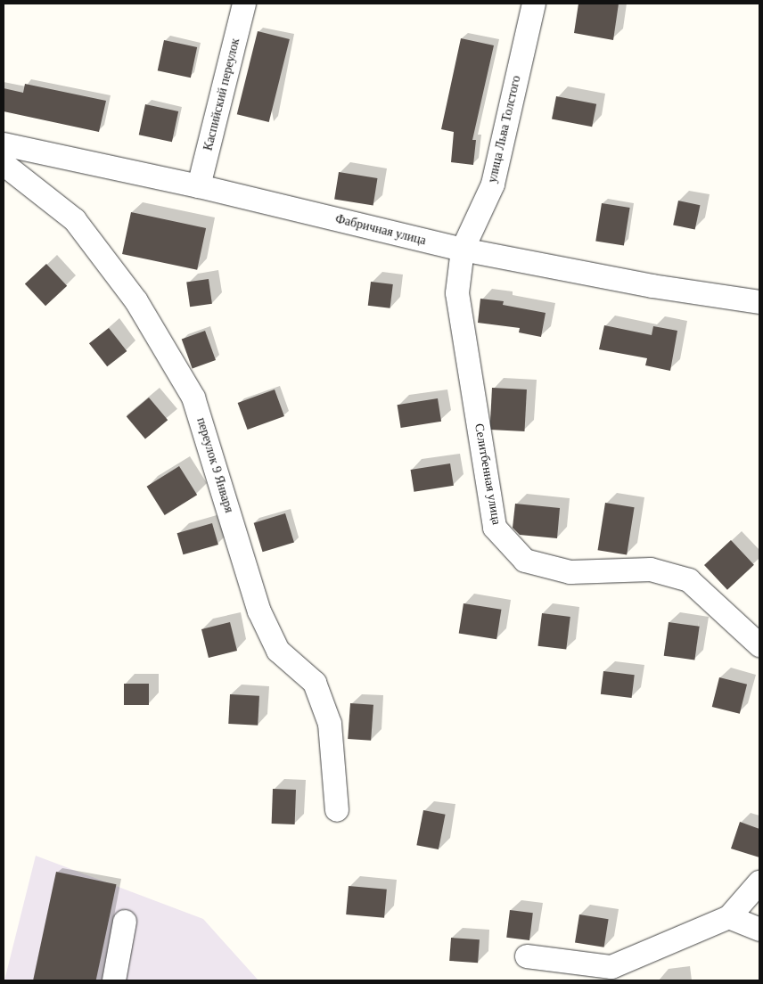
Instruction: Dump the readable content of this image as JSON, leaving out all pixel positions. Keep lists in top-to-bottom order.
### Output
{
  "streets": {
    "street": [
      "Каспийский переулок",
      "улица Льва Толстого",
      "Фабричная улица",
      "переулок 9 Января",
      "Селитбенная улица"
    ]
  },
  "crossings": [
    ["Каспийский переулок", "Фабричная улица"],
    ["улица Льва Толстого", "Фабричная улица"],
    ["улица Льва Толстого", "Селитбенная улица"],
    ["Фабричная улица", "Селитбенная улица"]
  ]
}
